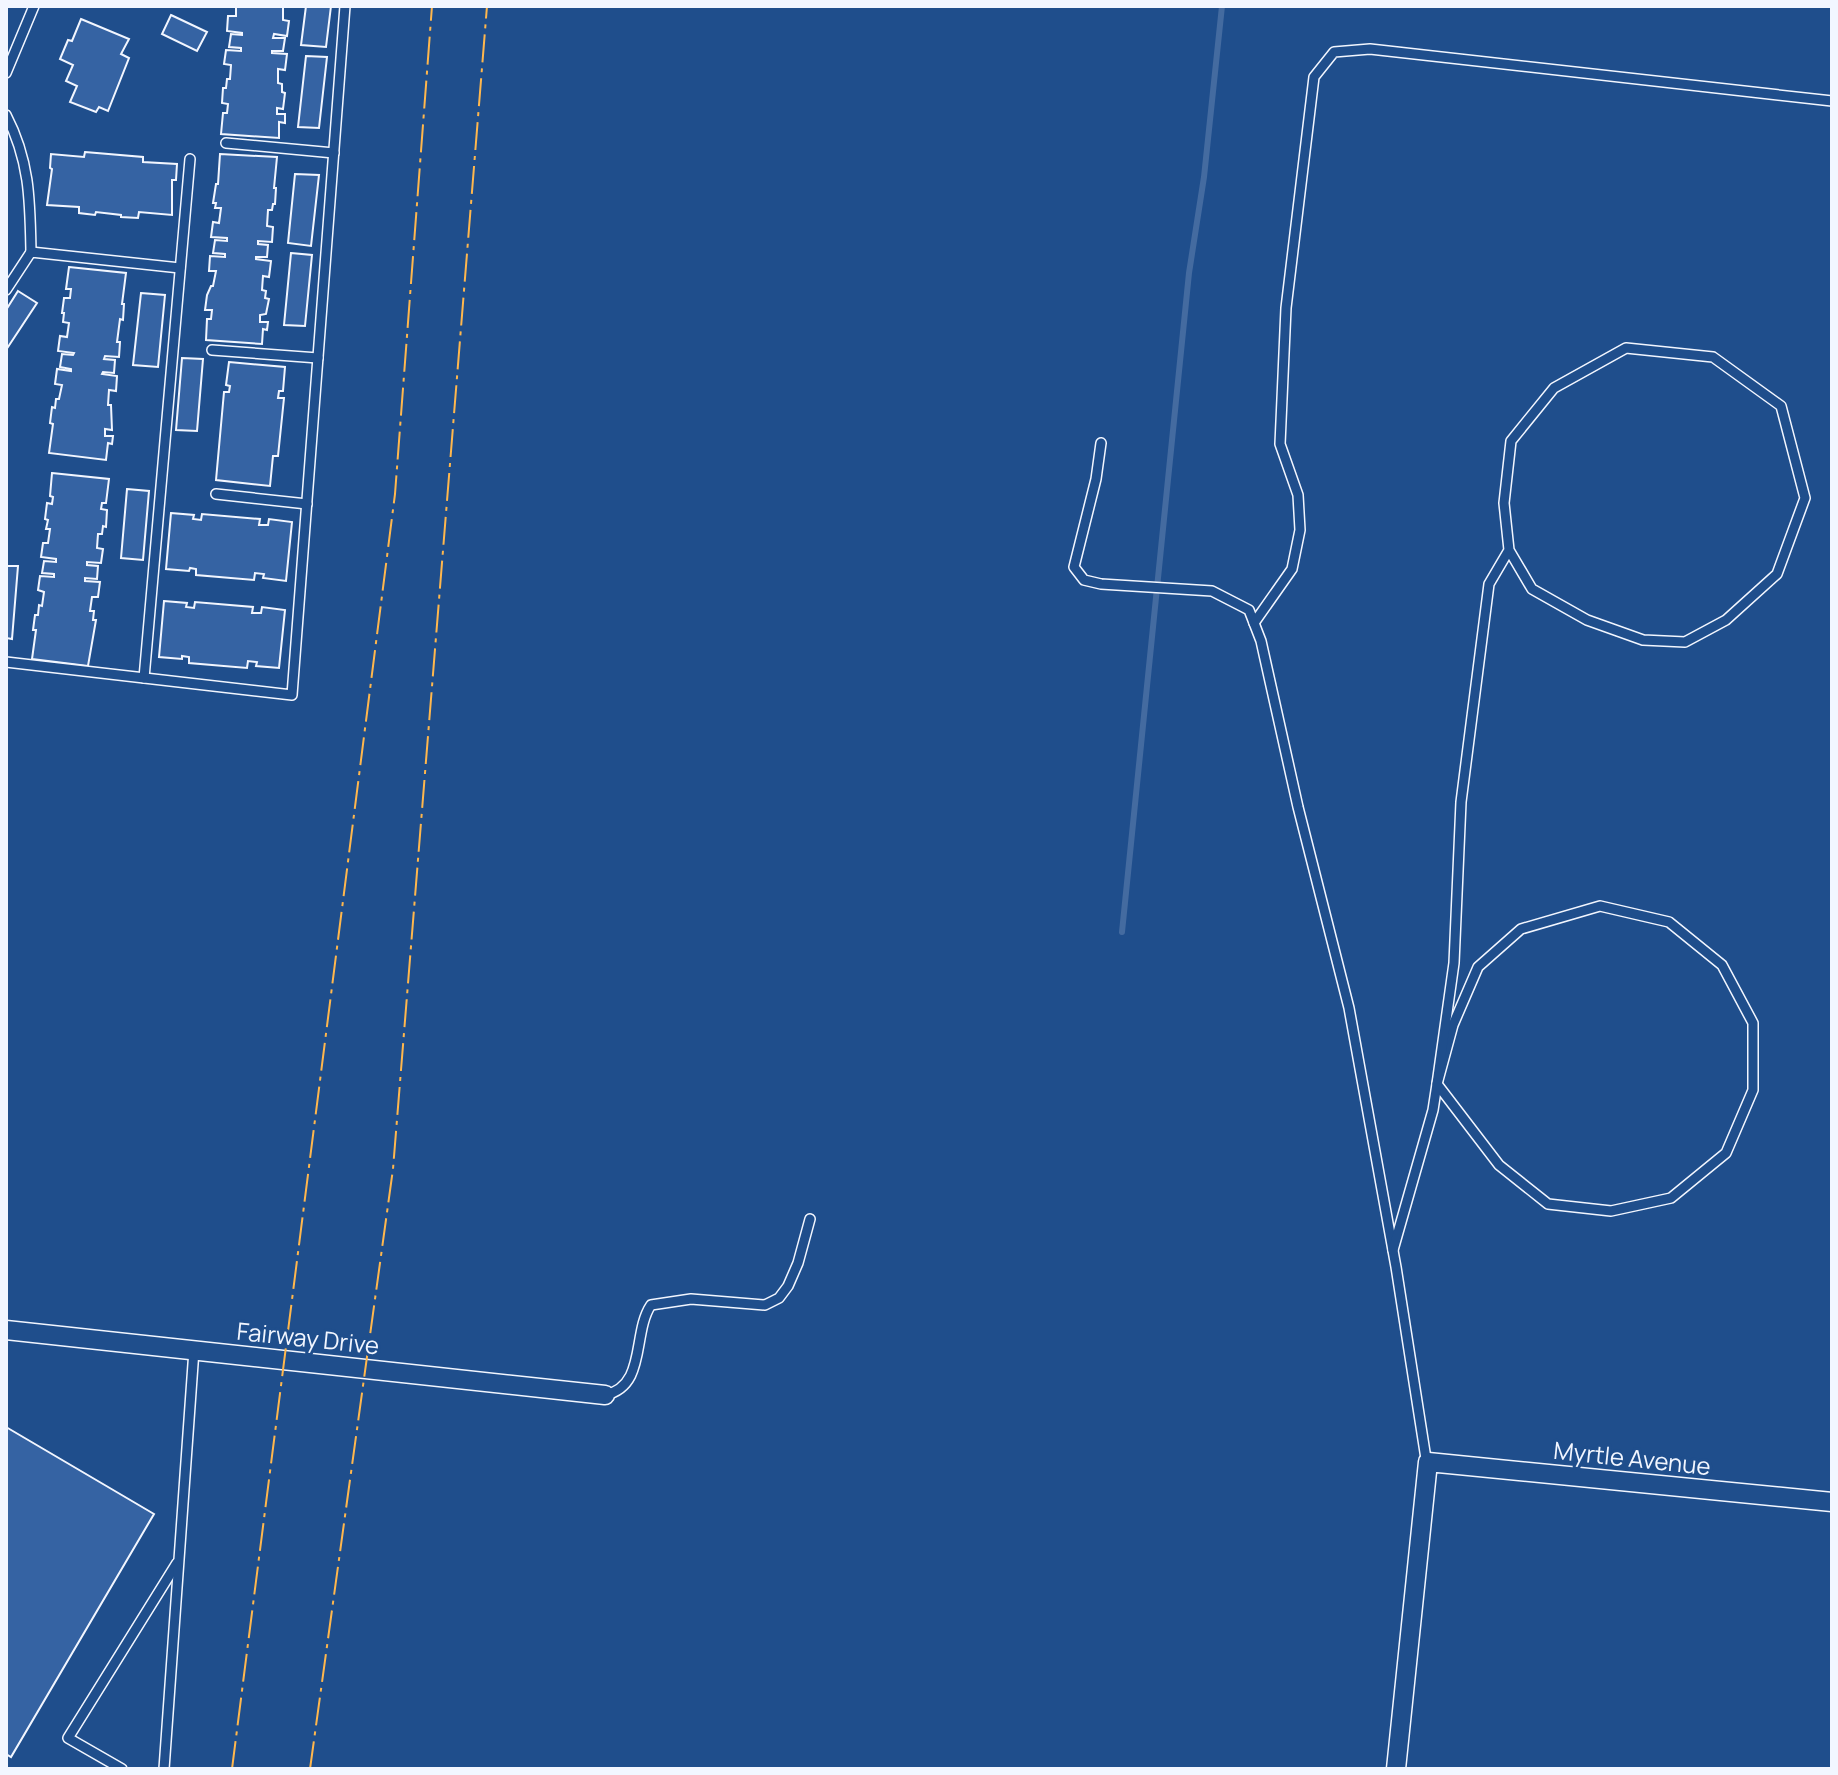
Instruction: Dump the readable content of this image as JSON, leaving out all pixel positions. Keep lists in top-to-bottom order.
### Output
{
  "streets": {
    "street": ["Fairway Drive", "Myrtle Avenue"]
  }
}
